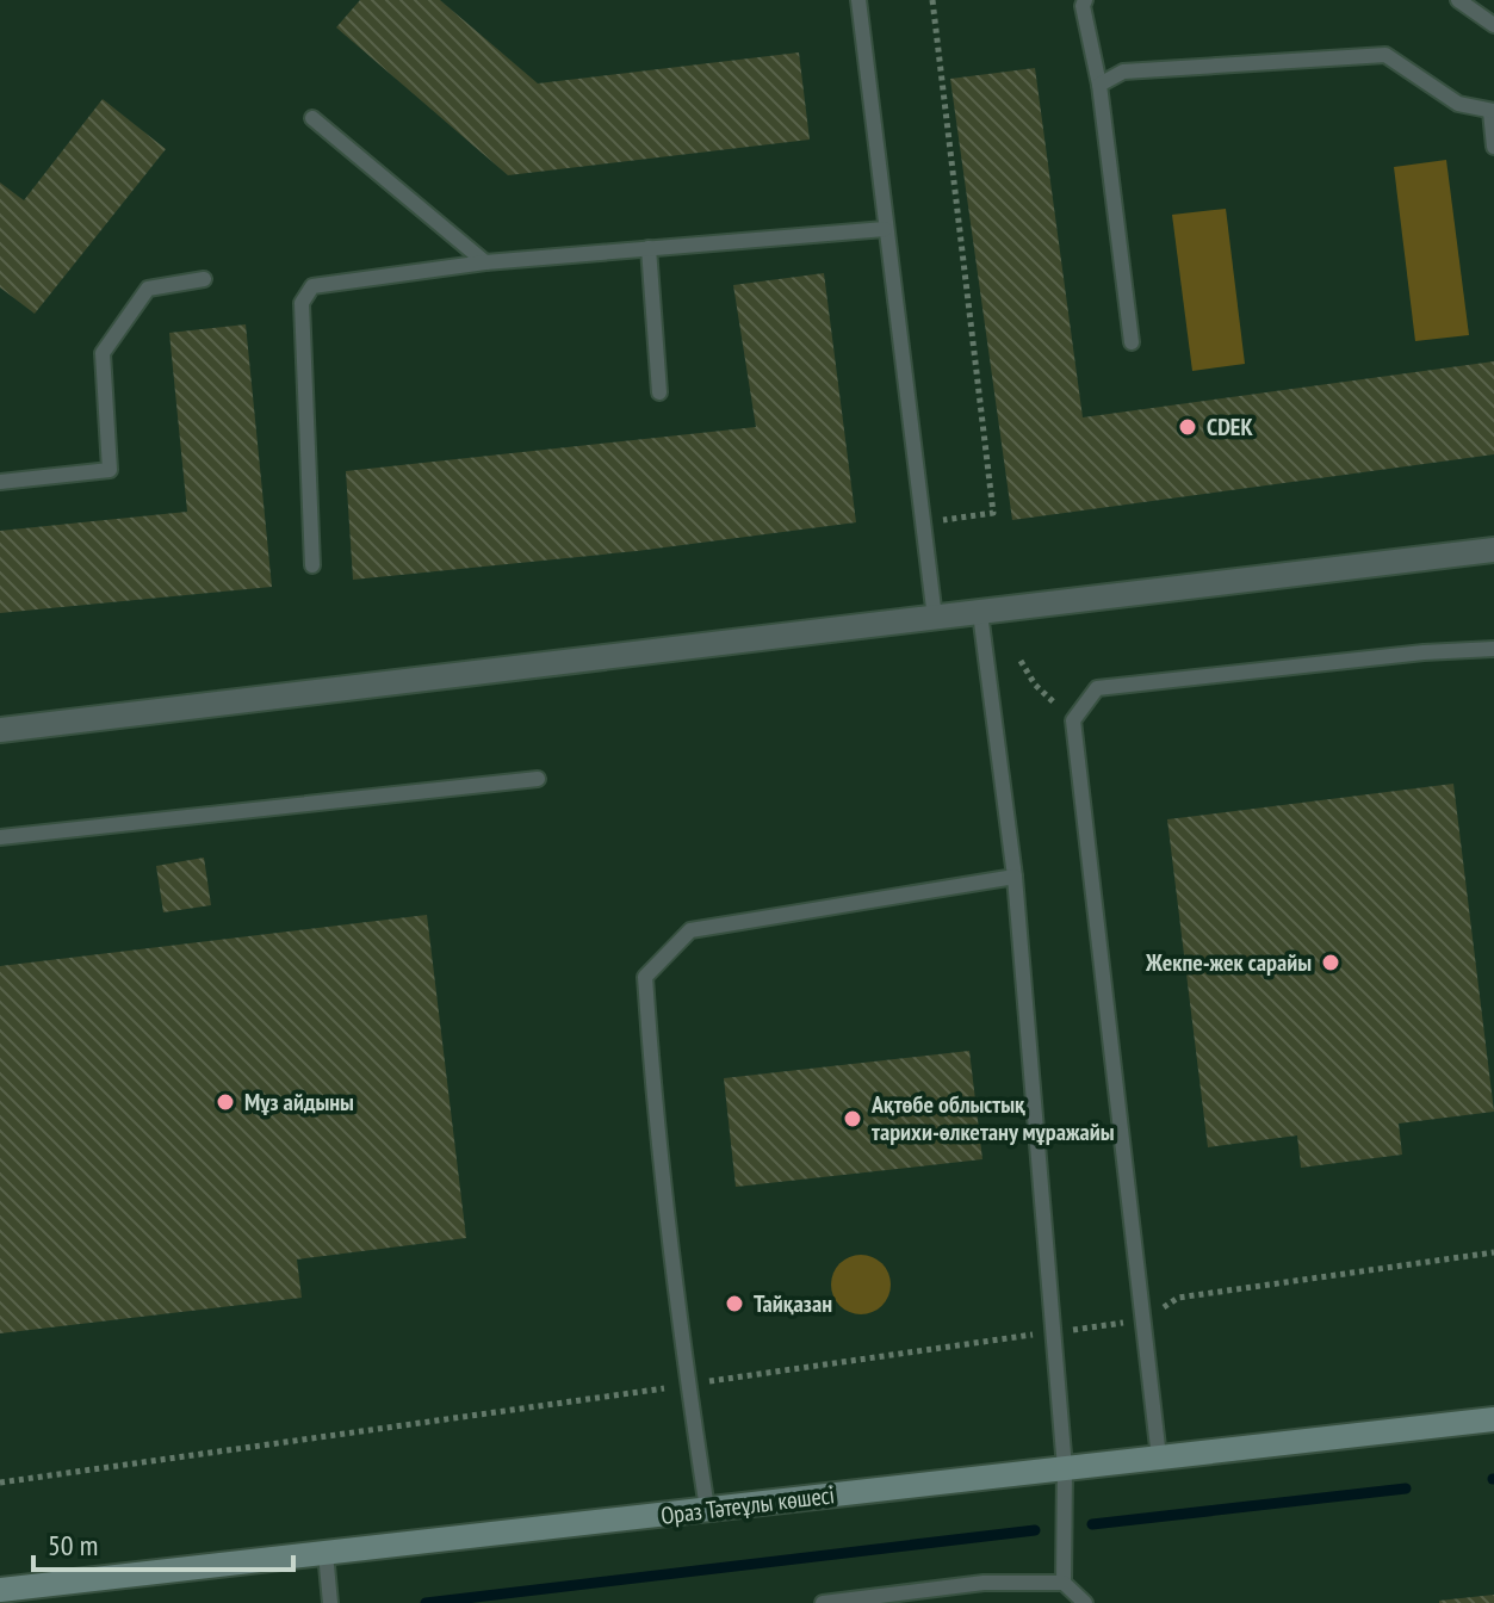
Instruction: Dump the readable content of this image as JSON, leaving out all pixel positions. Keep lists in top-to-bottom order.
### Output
{
  "streets": {
    "street": ["Ораз Тәтеұлы көшесі"]
  },
  "places": [
    "CDEK",
    "Жекпе-жек сарайы",
    "Мұз айдыны",
    "Ақтөбе облыстық тарихи-өлкетану мұражайы",
    "Тайқазан"
  ],
  "scale_bar": "50 m"
}
